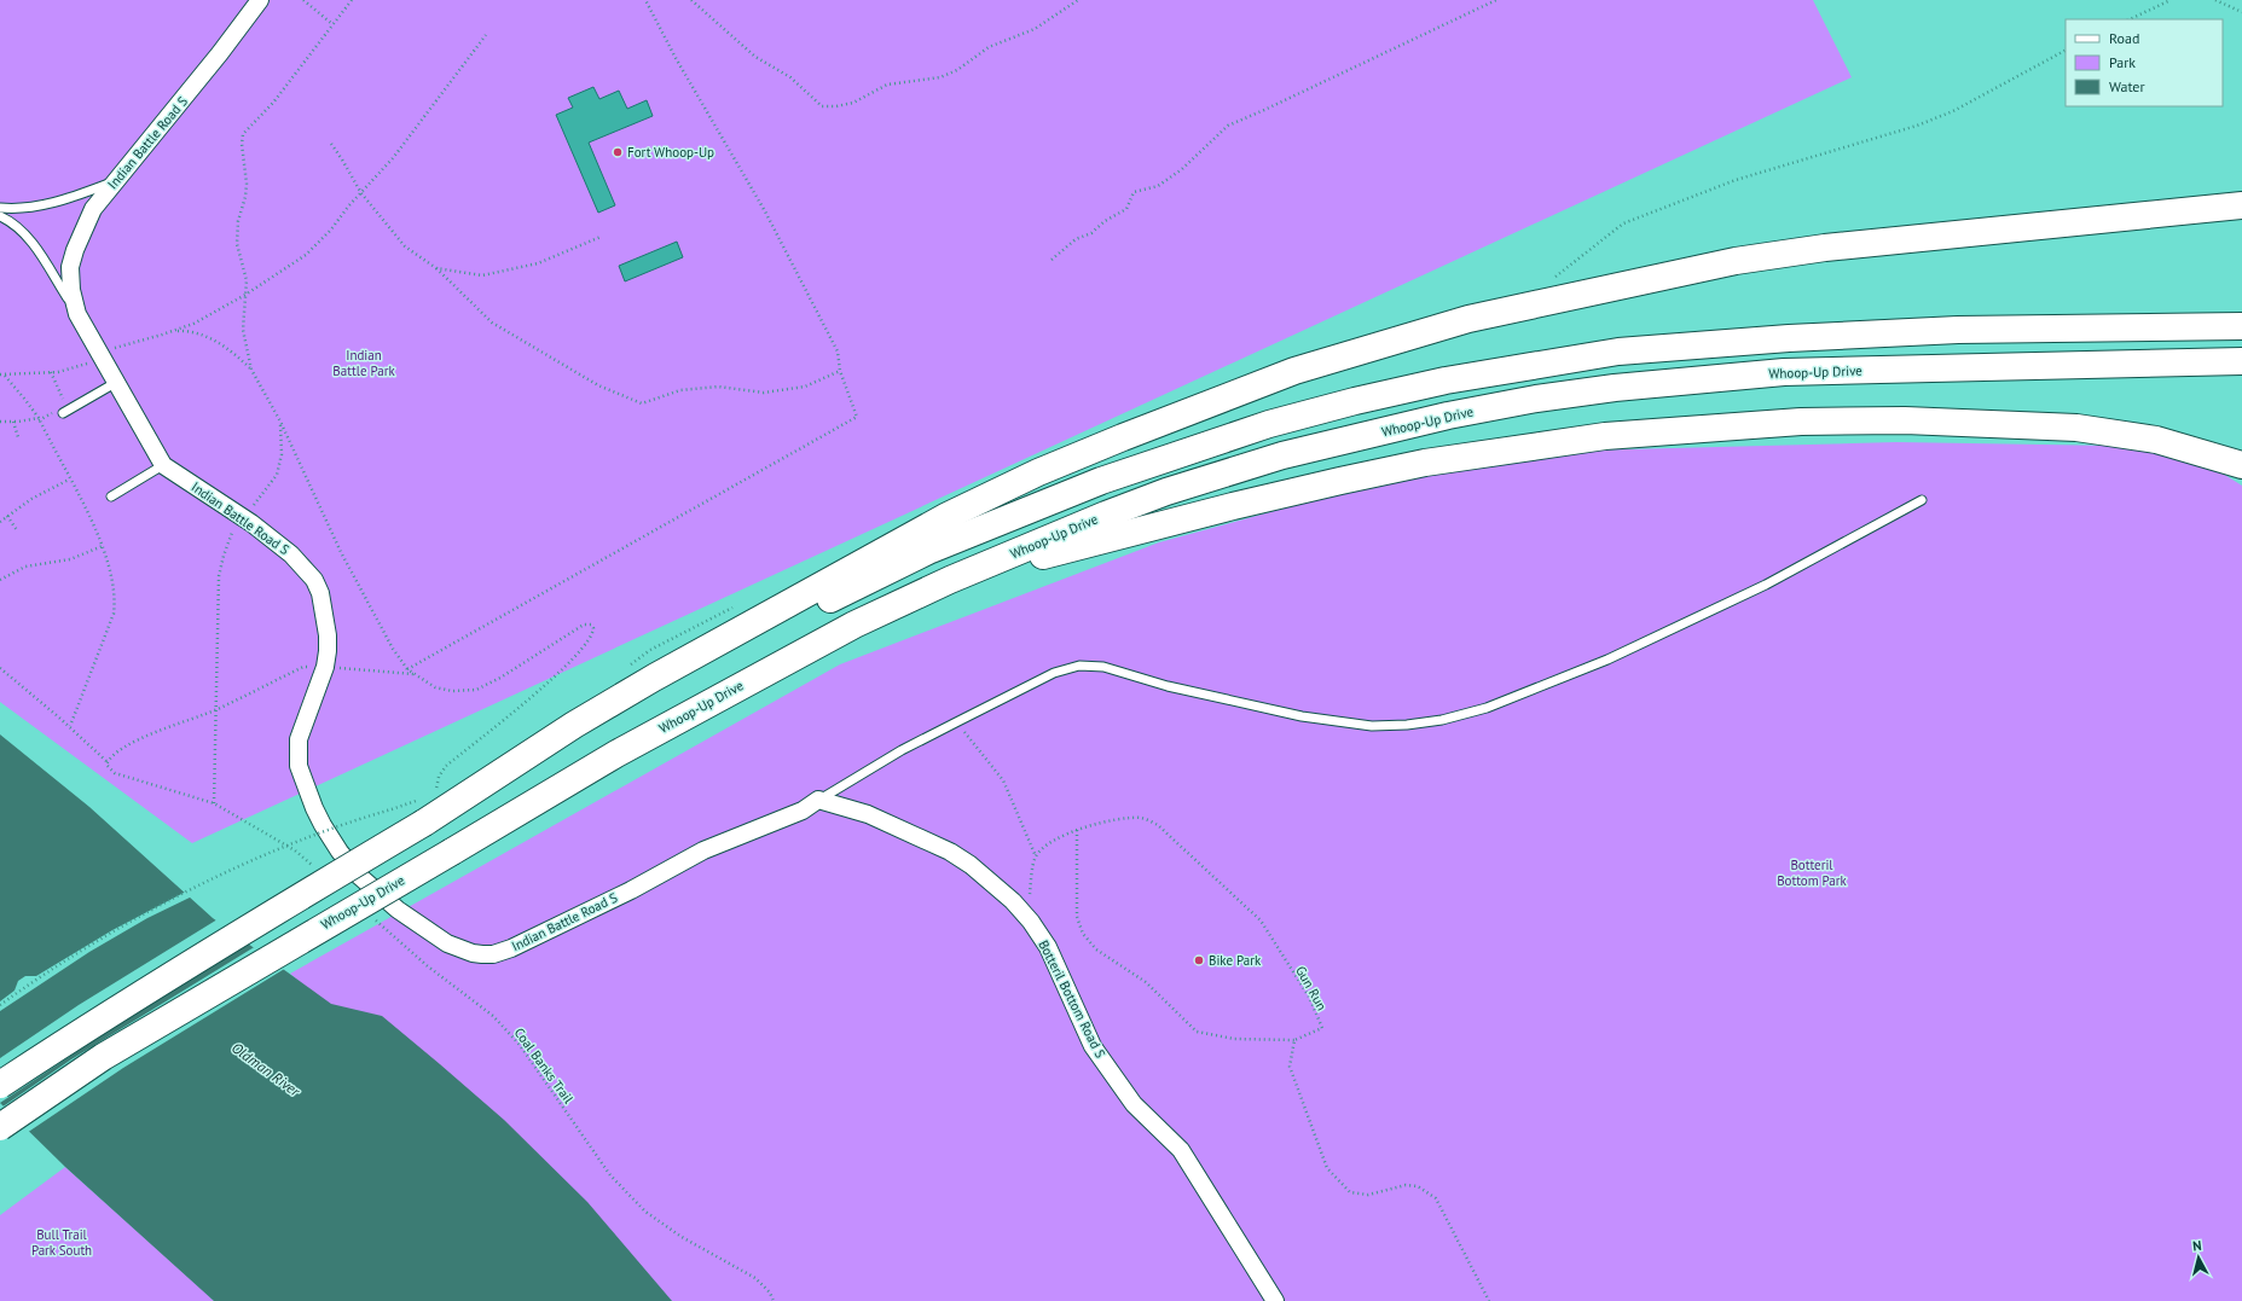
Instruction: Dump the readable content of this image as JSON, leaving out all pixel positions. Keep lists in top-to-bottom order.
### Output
{
  "streets": {
    "highway": ["Whoop-Up Drive"],
    "street": ["Indian Battle Road S", "Botteril Bottom Road S"],
    "path": ["Gun Run", "Coal Banks Trail"]
  },
  "crossings": [
    ["Indian Battle Road S", "Botteril Bottom Road S"]
  ],
  "water": ["Oldman River"],
  "parks": ["Indian Battle Park", "Botteril Bottom Park", "Bull Trail Park South"],
  "places": ["Fort Whoop-Up", "Bike Park"],
  "legend": ["Road", "Park", "Water"],
  "north": "top"
}
